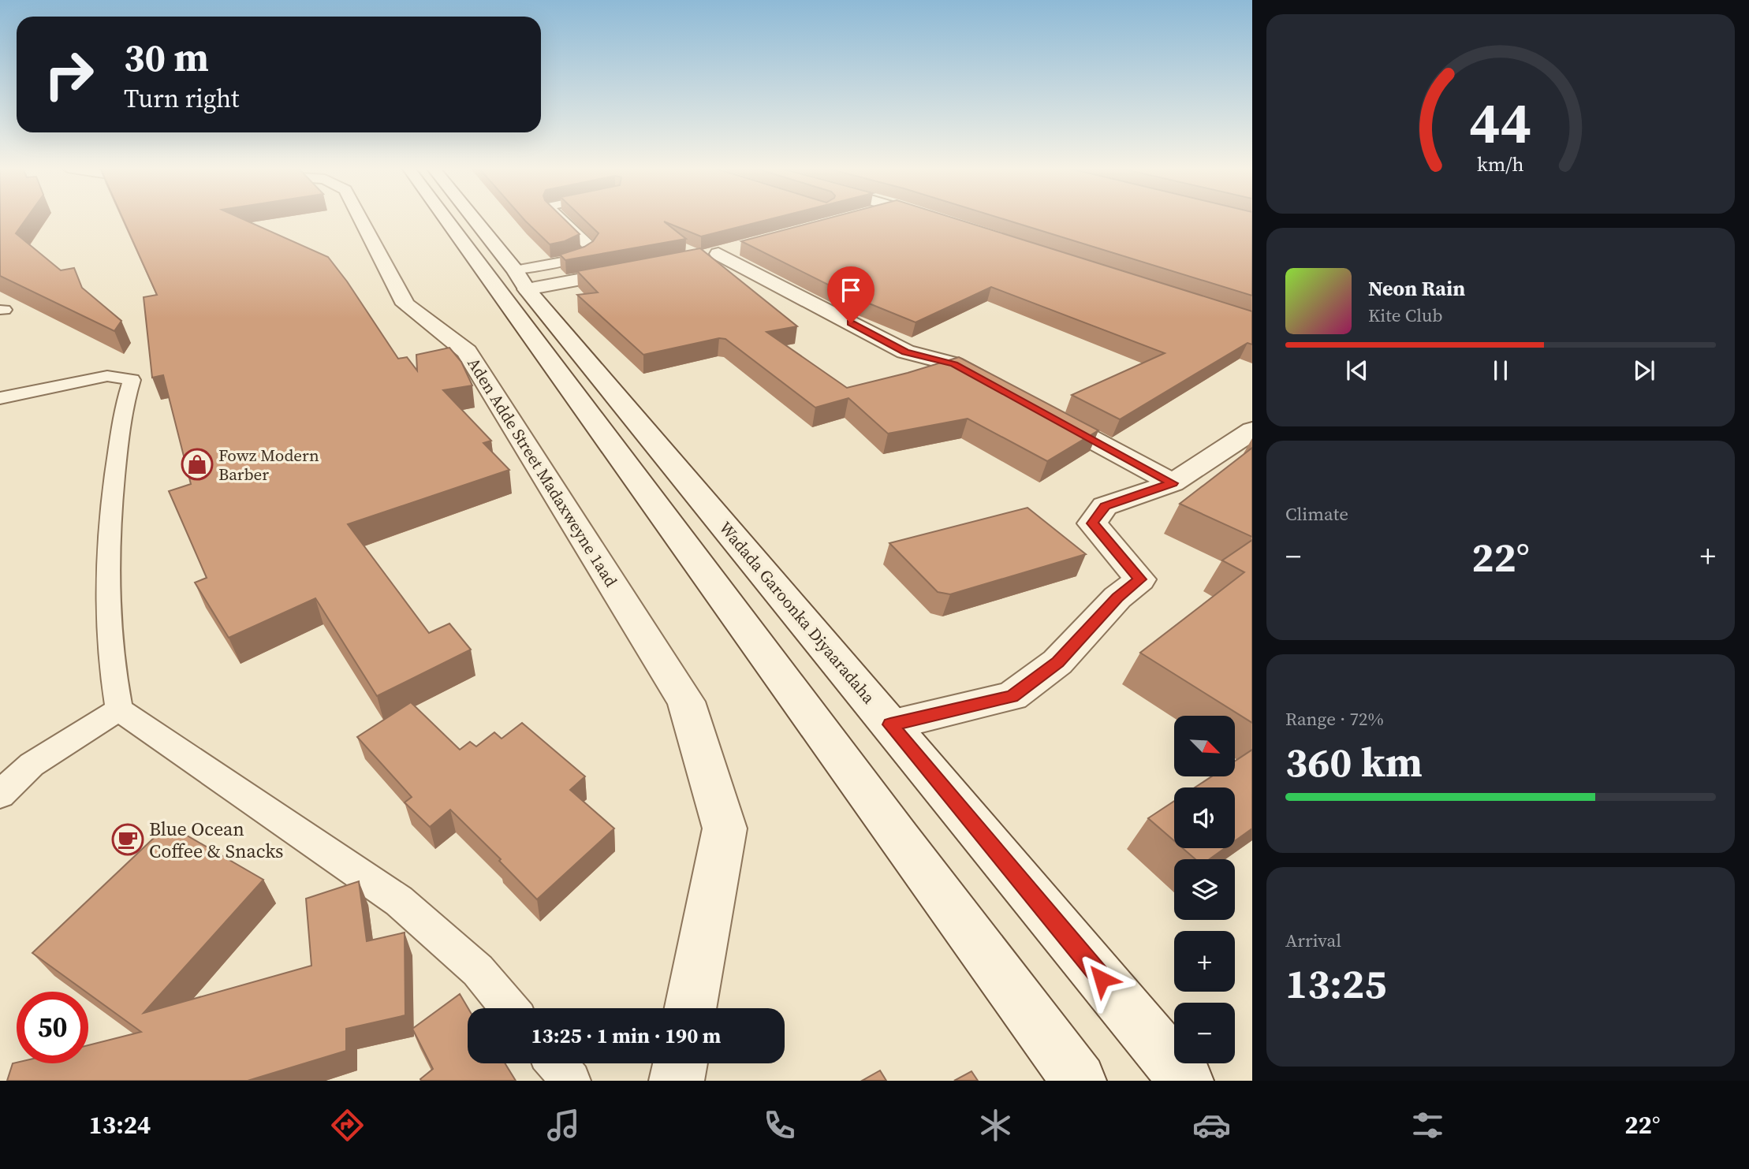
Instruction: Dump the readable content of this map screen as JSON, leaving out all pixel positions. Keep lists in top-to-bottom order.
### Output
{
  "streets": {
    "street": ["Aden Adde Street Madaxweyne 1aad", "Wadada Garoonka Diyaaradaha"]
  },
  "places": {
    "shop": ["Fowz Modern Barber"],
    "cafe": ["Blue Ocean Coffee & Snacks"]
  },
  "north": "bottom right",
  "page": {
    "turn": ["30 m", "Turn right"],
    "song": ["Neon Rain", "Kite Club"],
    "tile": [
      "Climate",
      ["Range · 72%", "360 km"],
      ["Arrival", "13:25"]
    ],
    "heat": ["−", "22°", "+"],
    "map_buttons": ["+", "−"],
    "limit": "50",
    "trip": "13:25 · 1 min · 190 m",
    "tabs": ["13:24", "22°"],
    "gauge": ["44", "km/h"]
  }
}
